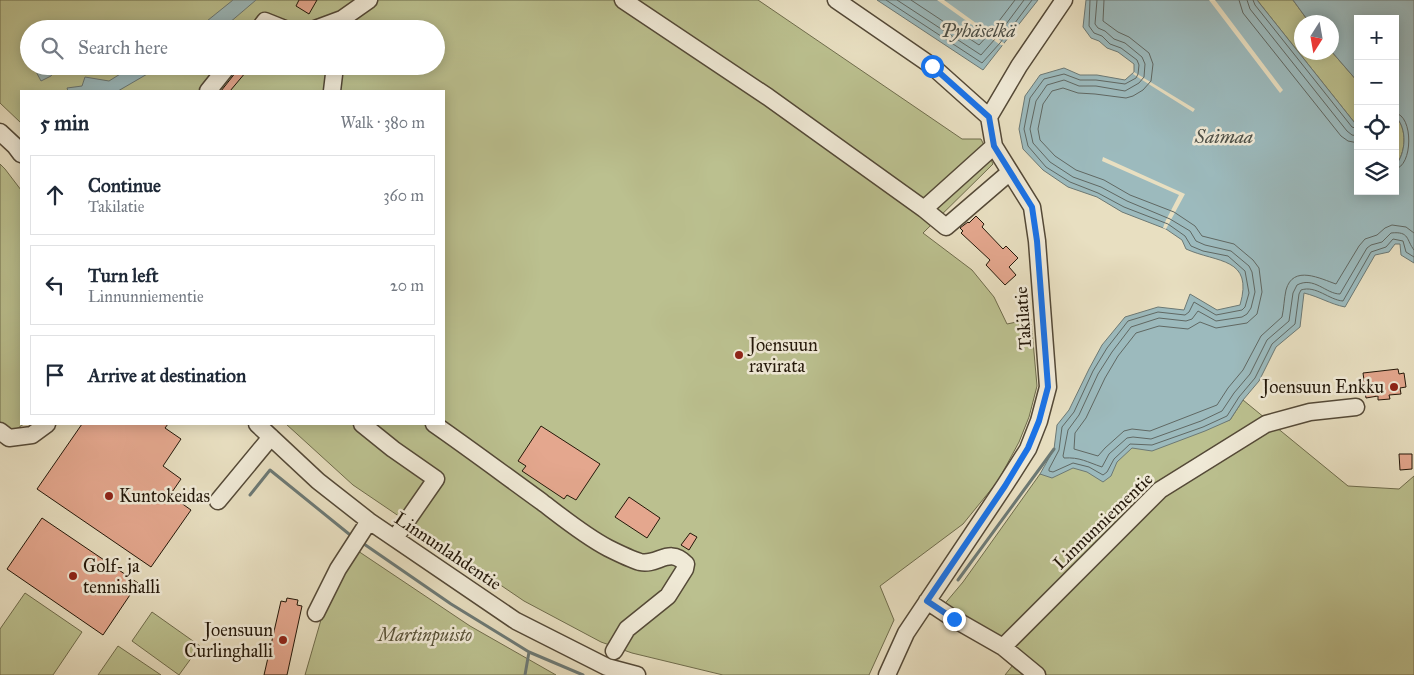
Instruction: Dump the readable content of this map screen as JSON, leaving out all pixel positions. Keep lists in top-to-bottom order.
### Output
{
  "streets": {
    "street": ["Takilatie", "Linnunniementie", "Linnunlahdentie"]
  },
  "water": ["Pyhäselkä", "Saimaa"],
  "parks": ["Martinpuisto"],
  "places": [
    "Joensuun ravirata",
    "Joensuun Enkku",
    "Kuntokeidas",
    "Golf- ja tennishalli",
    "Joensuun Curlinghalli"
  ],
  "north": "bottom",
  "page": {
    "map_buttons": ["+", "−"],
    "search": "Search here",
    "heading": ["5 min", "Walk · 380 m"],
    "list": [
      ["Continue", "Takilatie", "360 m"],
      ["Turn left", "Linnunniementie", "20 m"],
      "Arrive at destination"
    ]
  }
}
